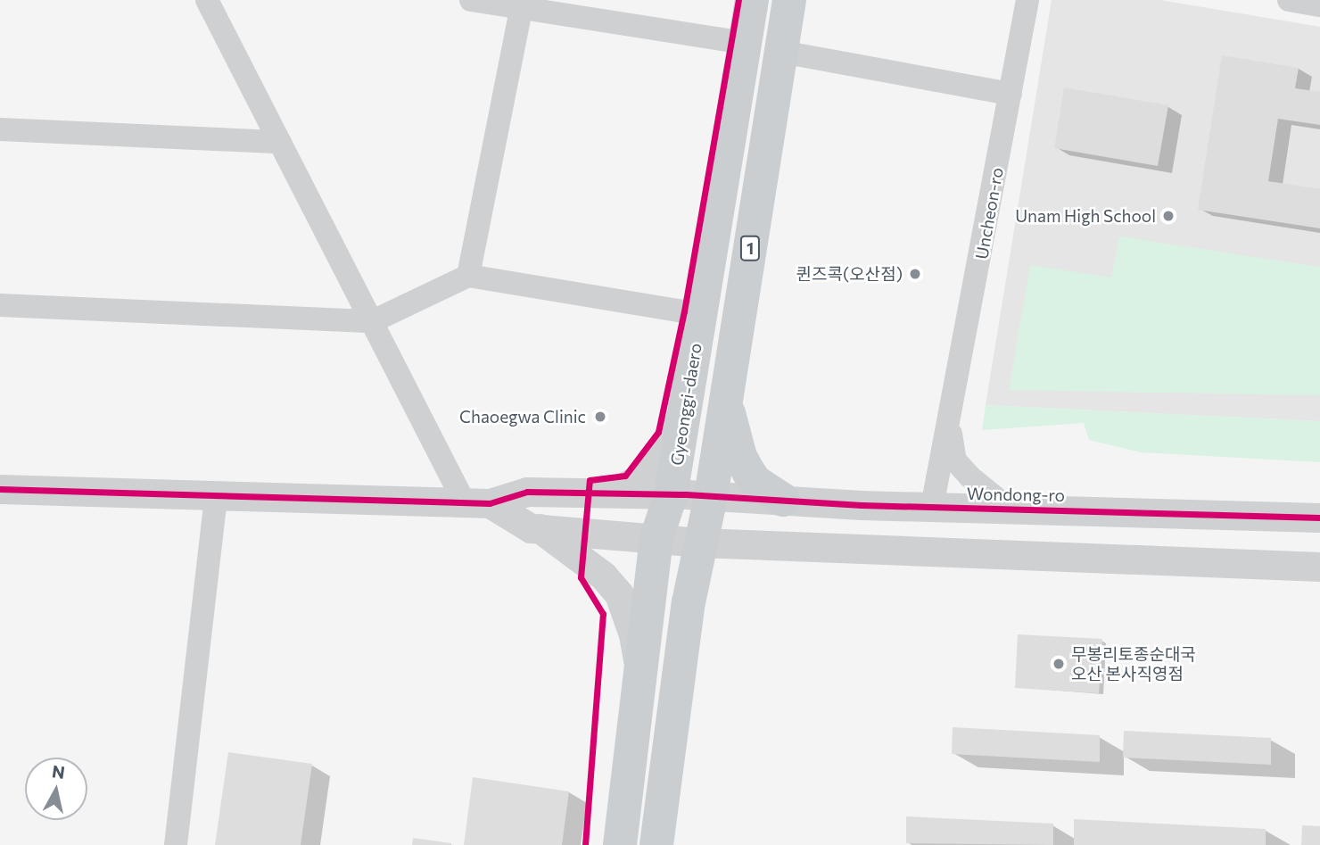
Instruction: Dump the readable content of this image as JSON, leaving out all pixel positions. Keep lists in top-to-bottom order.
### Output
{
  "streets": {
    "main road": ["1", "Gyeonggi-daero"],
    "street": ["Uncheon-ro", "Wondong-ro"]
  },
  "crossings": [
    ["Uncheon-ro", "Wondong-ro"],
    ["1", "Wondong-ro"],
    ["Gyeonggi-daero", "Wondong-ro"]
  ],
  "places": [
    "Unam High School",
    "퀸즈콕(오산점)",
    "Chaoegwa Clinic",
    "무봉리토종순대국 오산 본사직영점"
  ],
  "north": "top"
}
